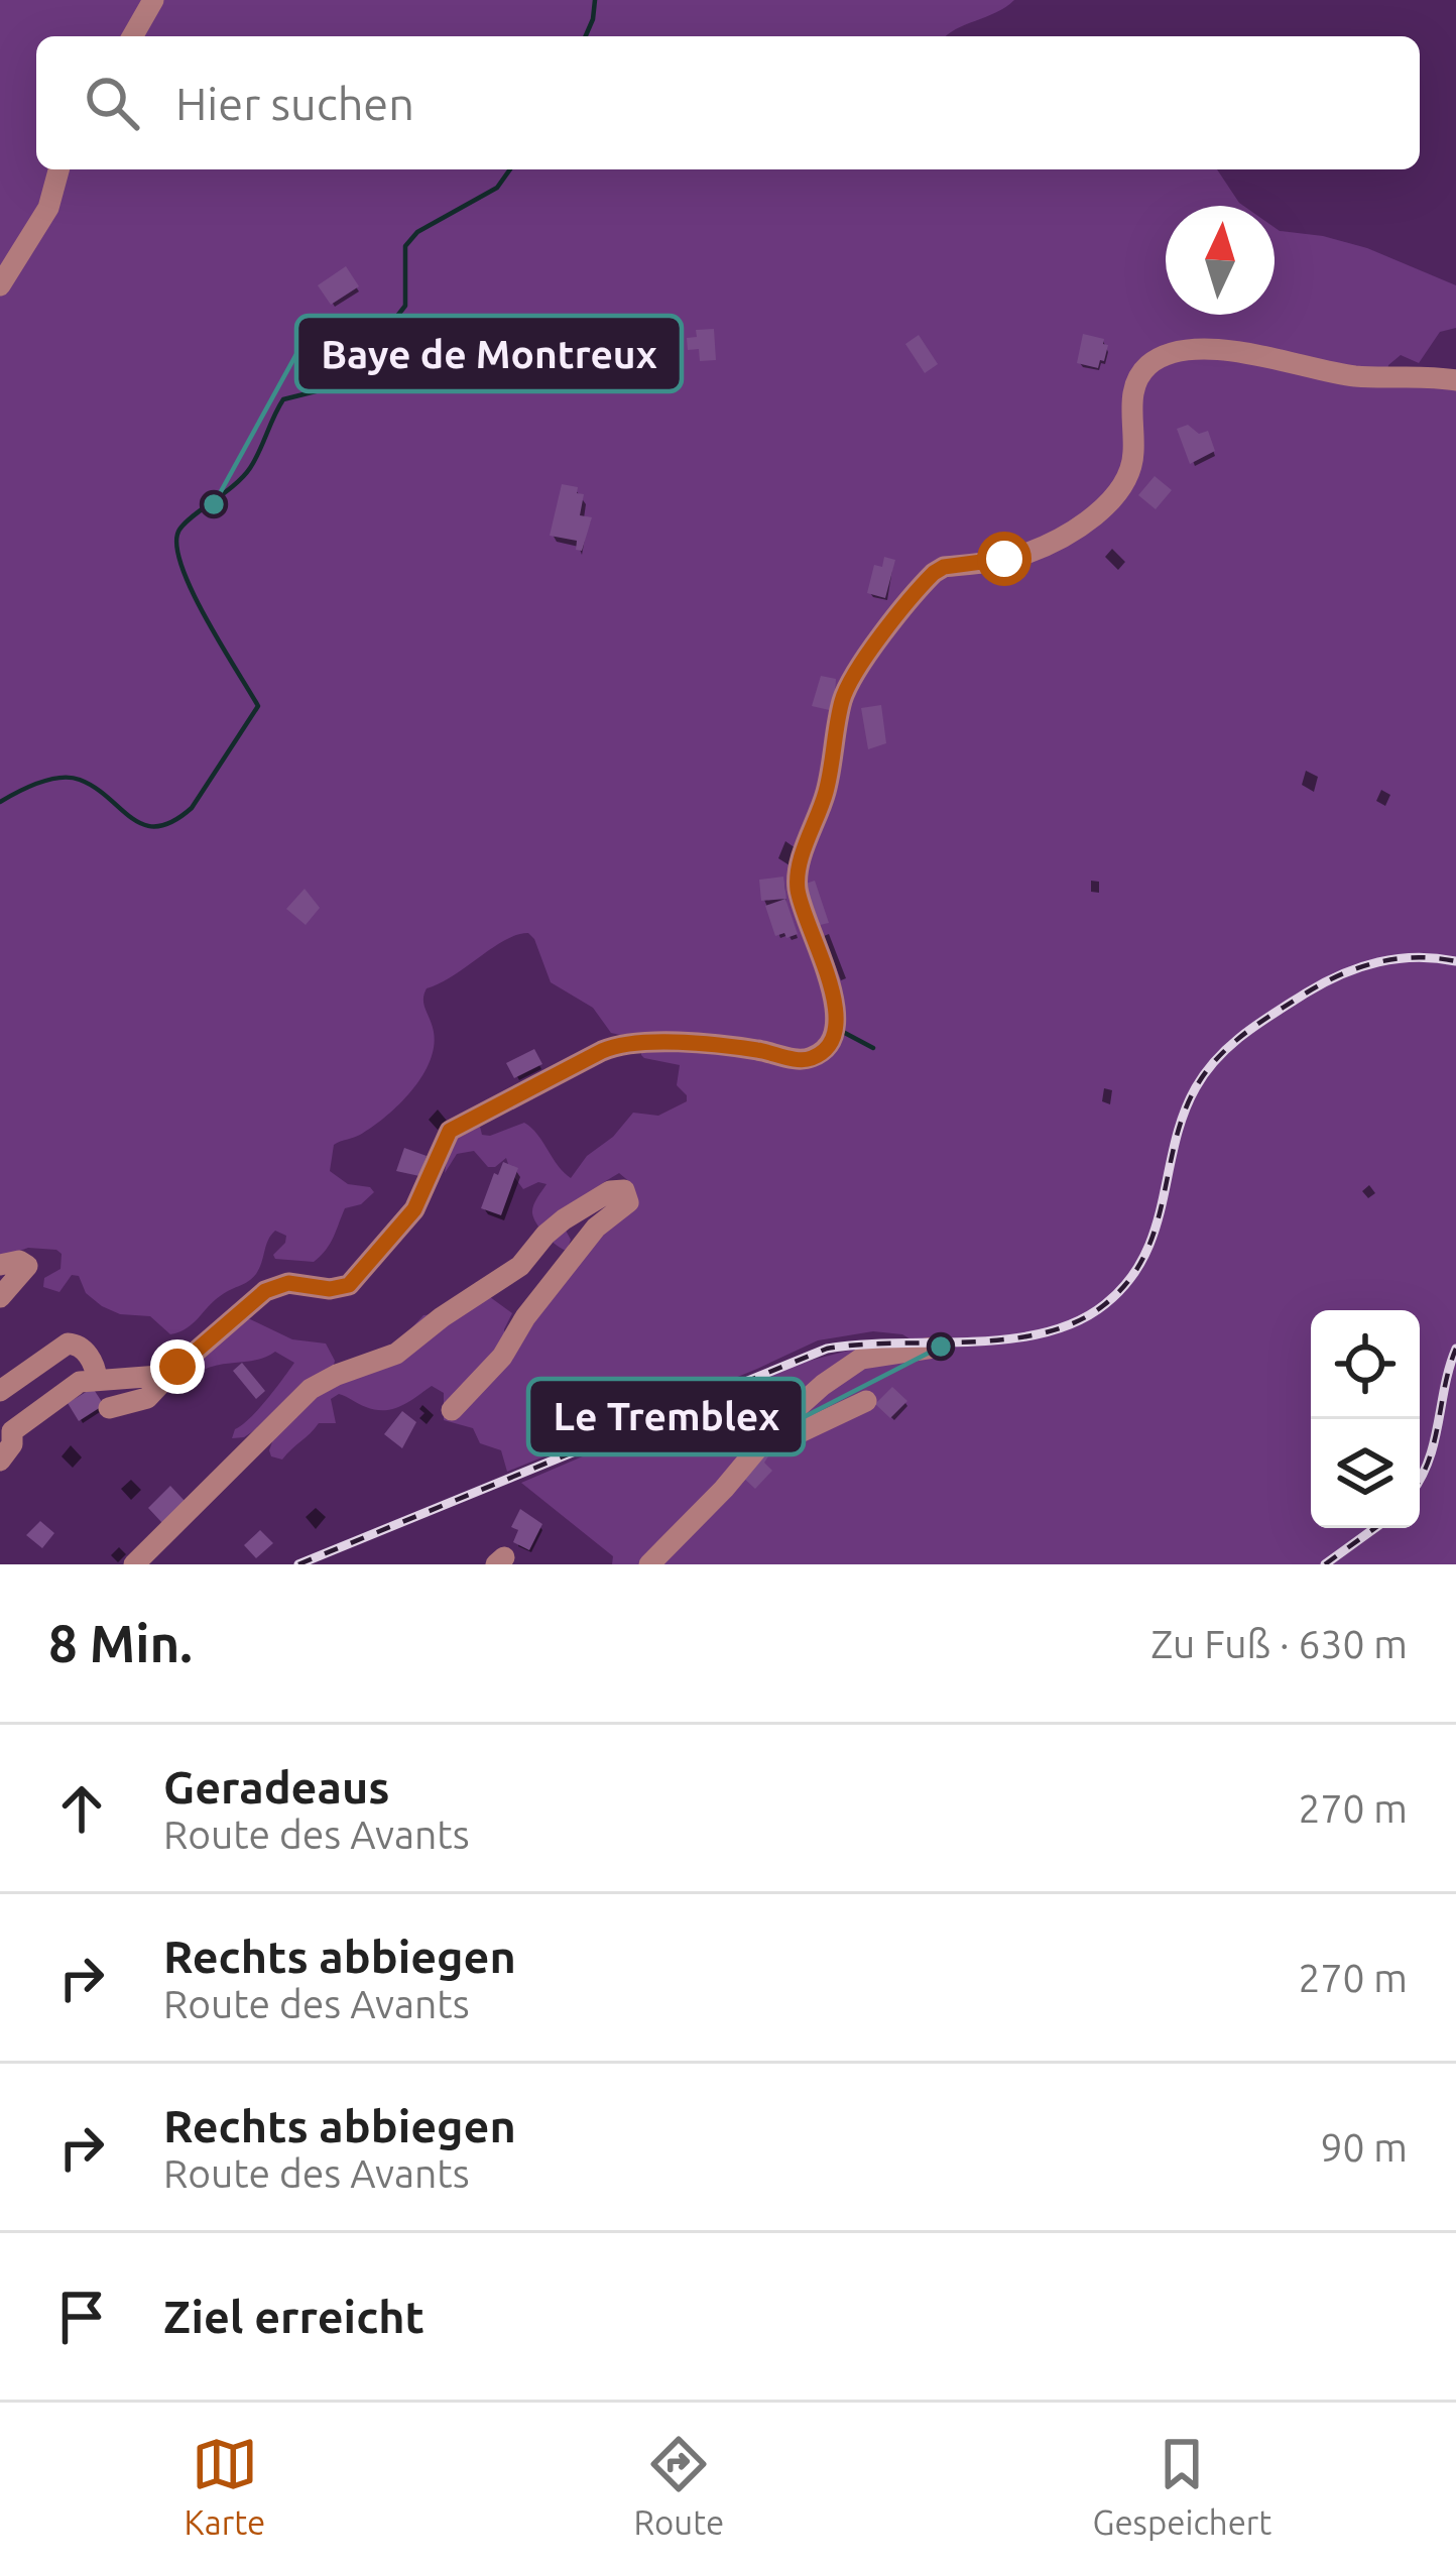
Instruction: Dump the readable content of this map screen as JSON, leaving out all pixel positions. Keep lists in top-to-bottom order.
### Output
{
  "places": ["Baye de Montreux", "Le Tremblex"],
  "north": "top",
  "page": {
    "search": "Hier suchen",
    "heading": ["8 Min.", "Zu Fuß · 630 m"],
    "list": [
      ["Geradeaus", "Route des Avants", "270 m"],
      ["Rechts abbiegen", "Route des Avants", "270 m"],
      ["Rechts abbiegen", "Route des Avants", "90 m"],
      "Ziel erreicht"
    ],
    "nav": ["Karte", "Route", "Gespeichert"]
  }
}
